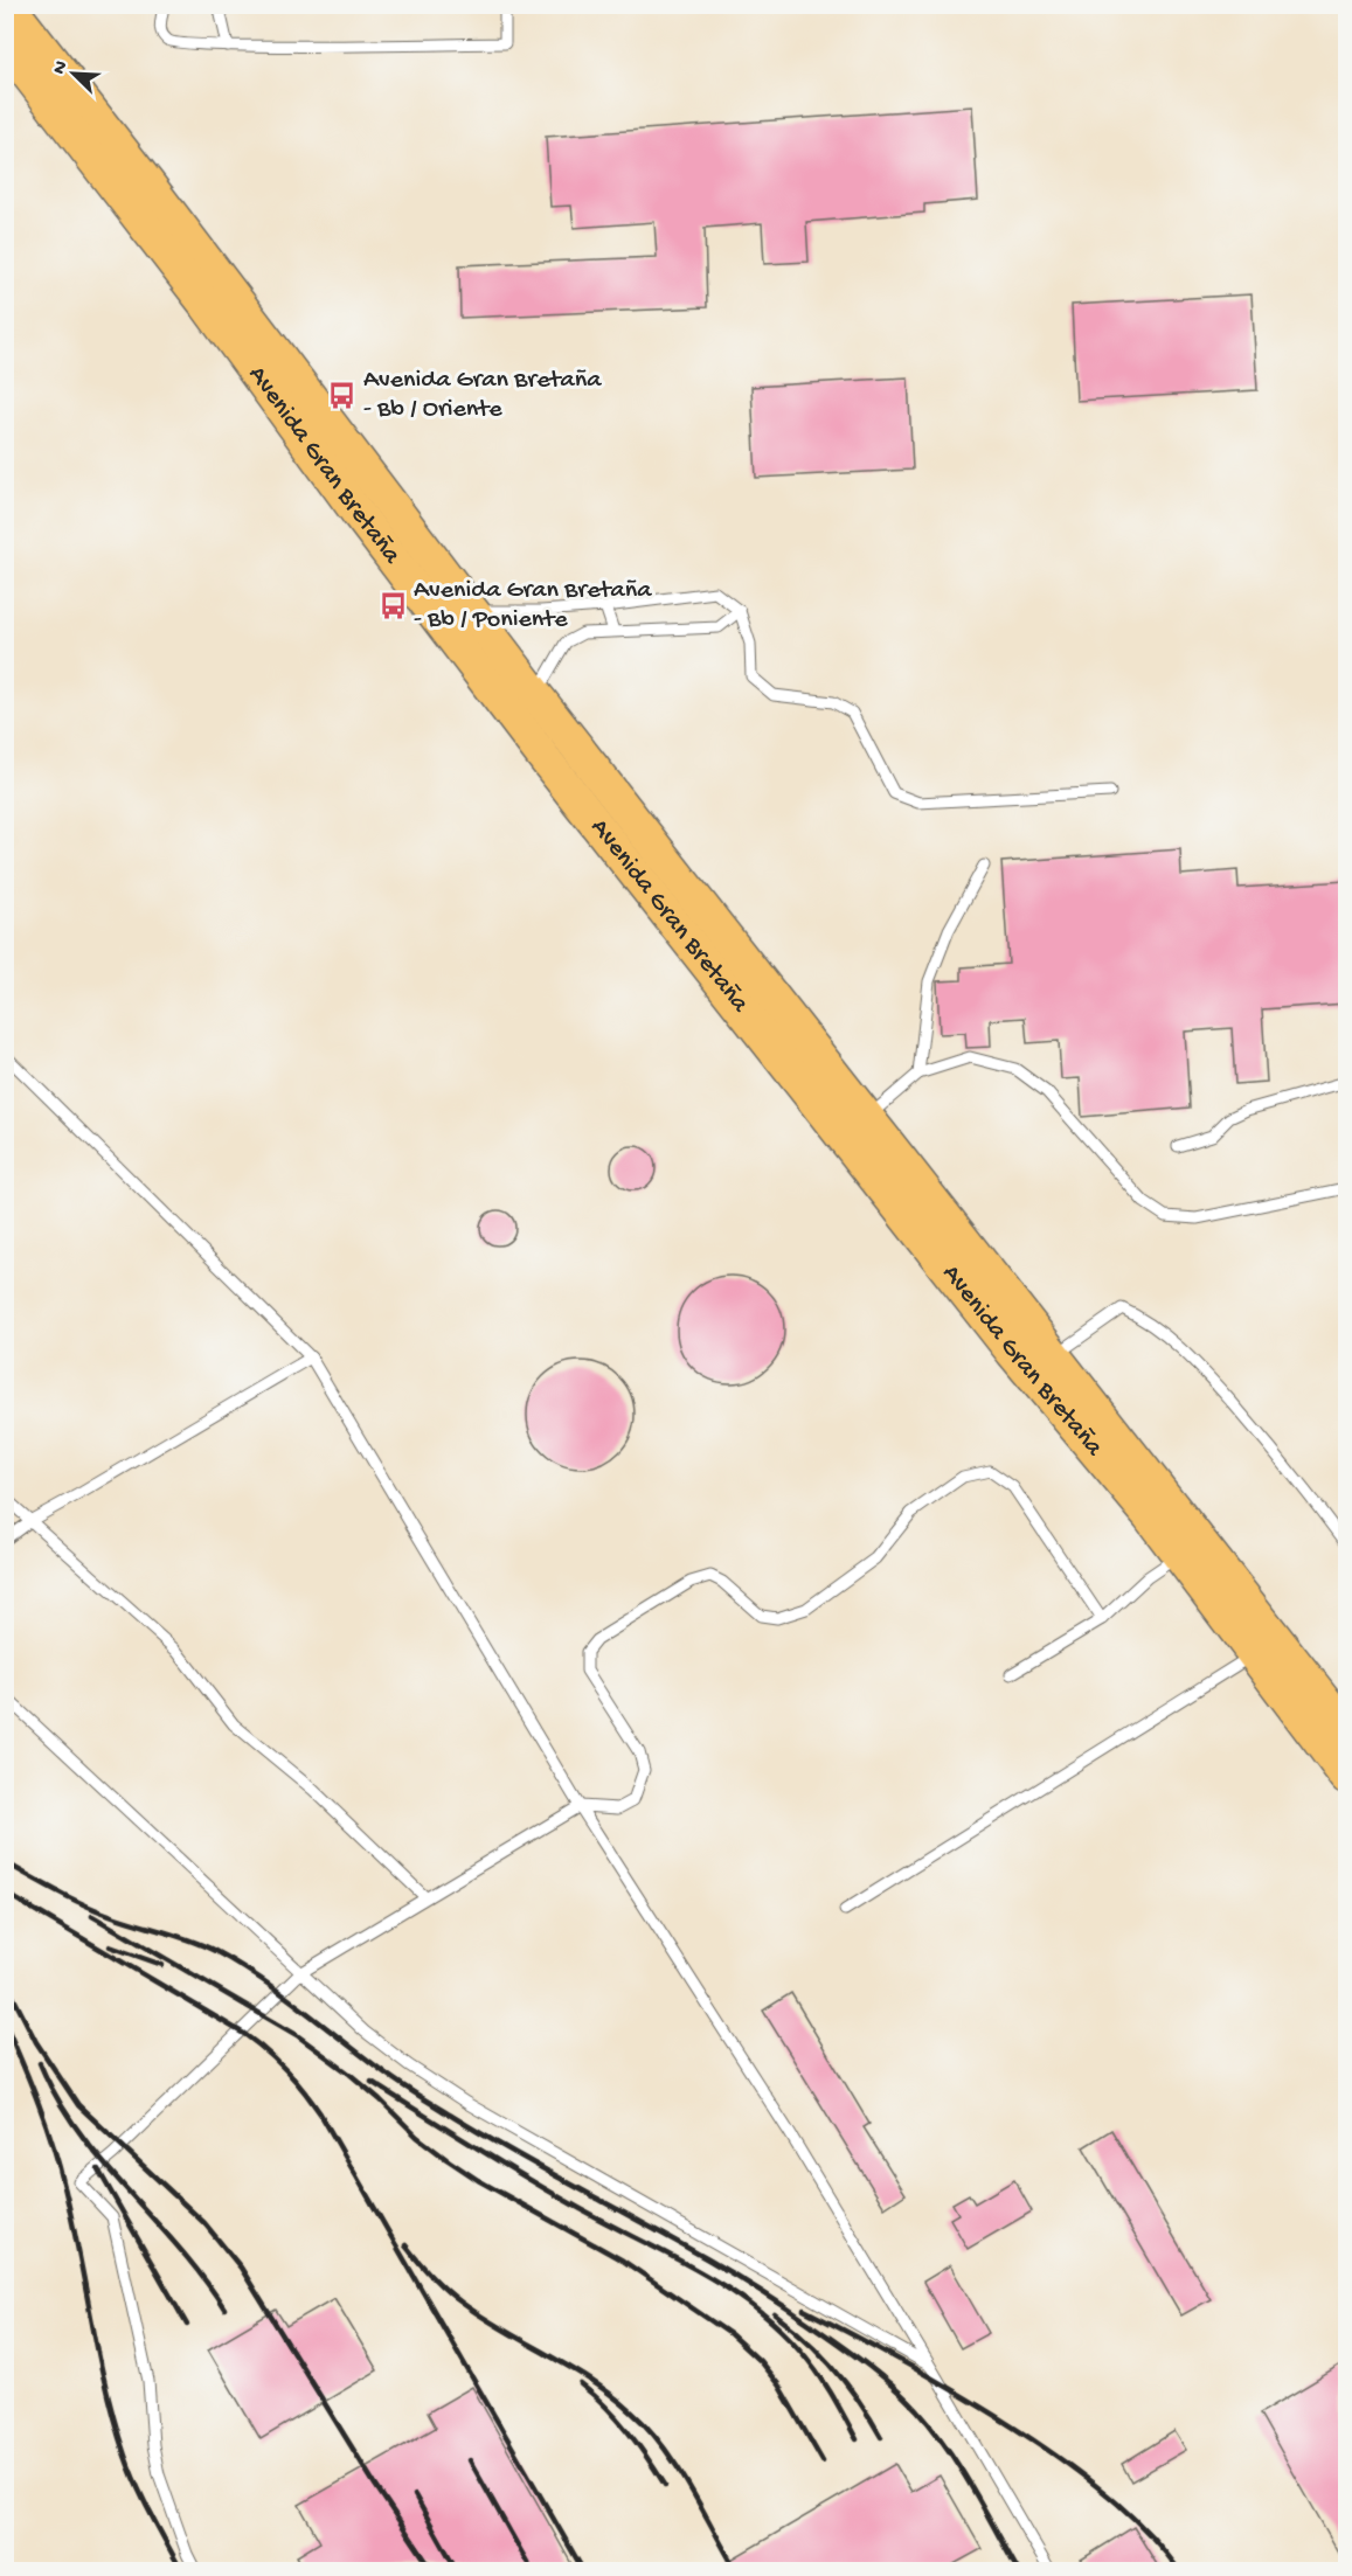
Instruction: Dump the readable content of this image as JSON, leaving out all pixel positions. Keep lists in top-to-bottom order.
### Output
{
  "streets": {
    "main road": ["Avenida Gran Bretaña"]
  },
  "places": {
    "bus stop": ["Avenida Gran Bretaña - Bb / Oriente", "Avenida Gran Bretaña - Bb / Poniente"]
  },
  "north": "top left"
}
